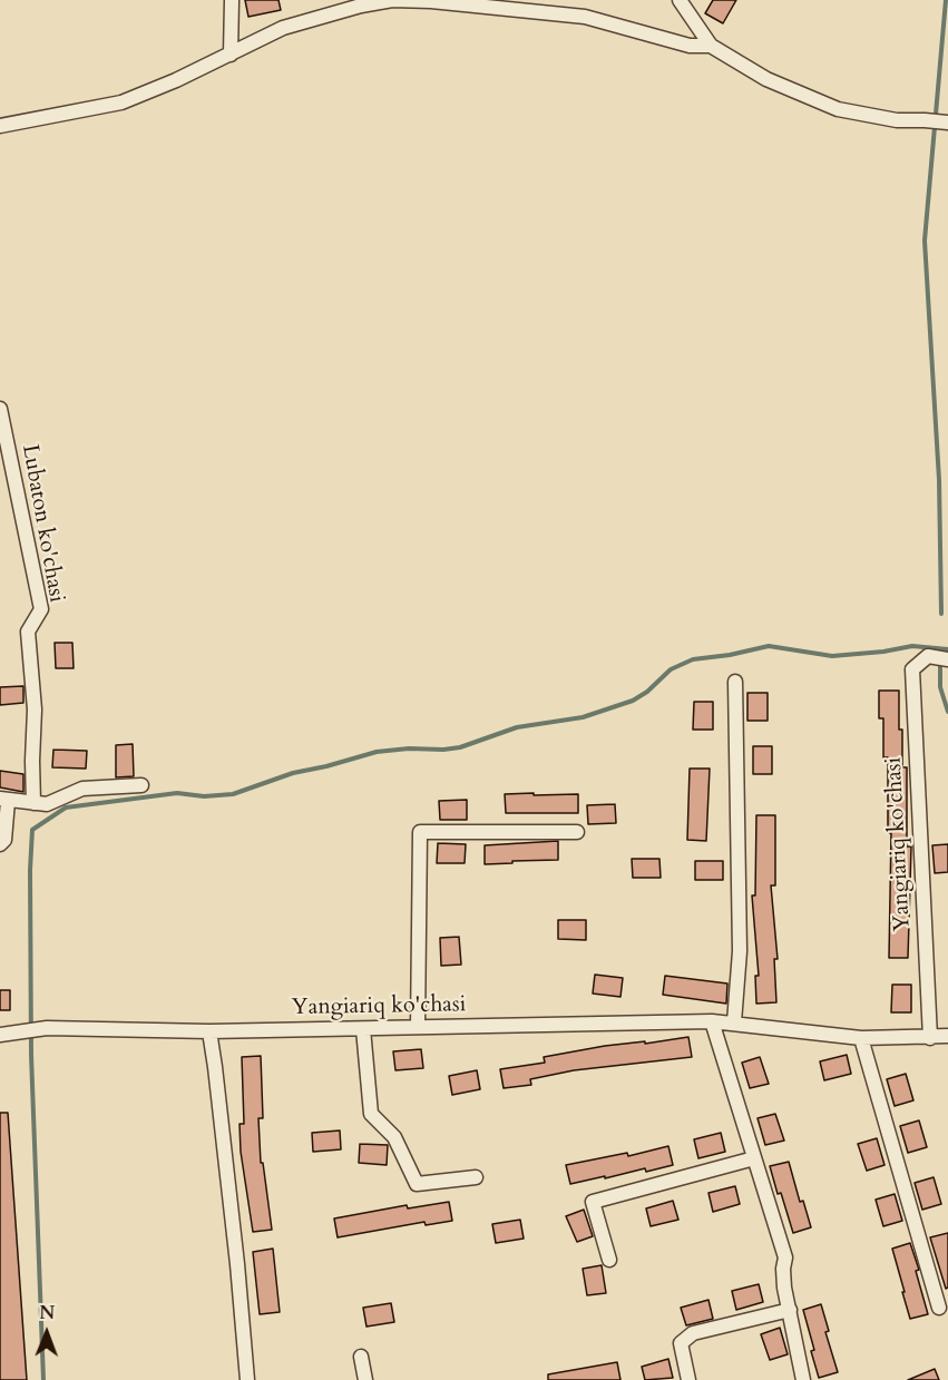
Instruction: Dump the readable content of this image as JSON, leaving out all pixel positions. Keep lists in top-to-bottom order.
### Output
{
  "streets": {
    "street": ["Lubaton ko'chasi", "Yangiariq ko'chasi"]
  },
  "north": "top"
}
